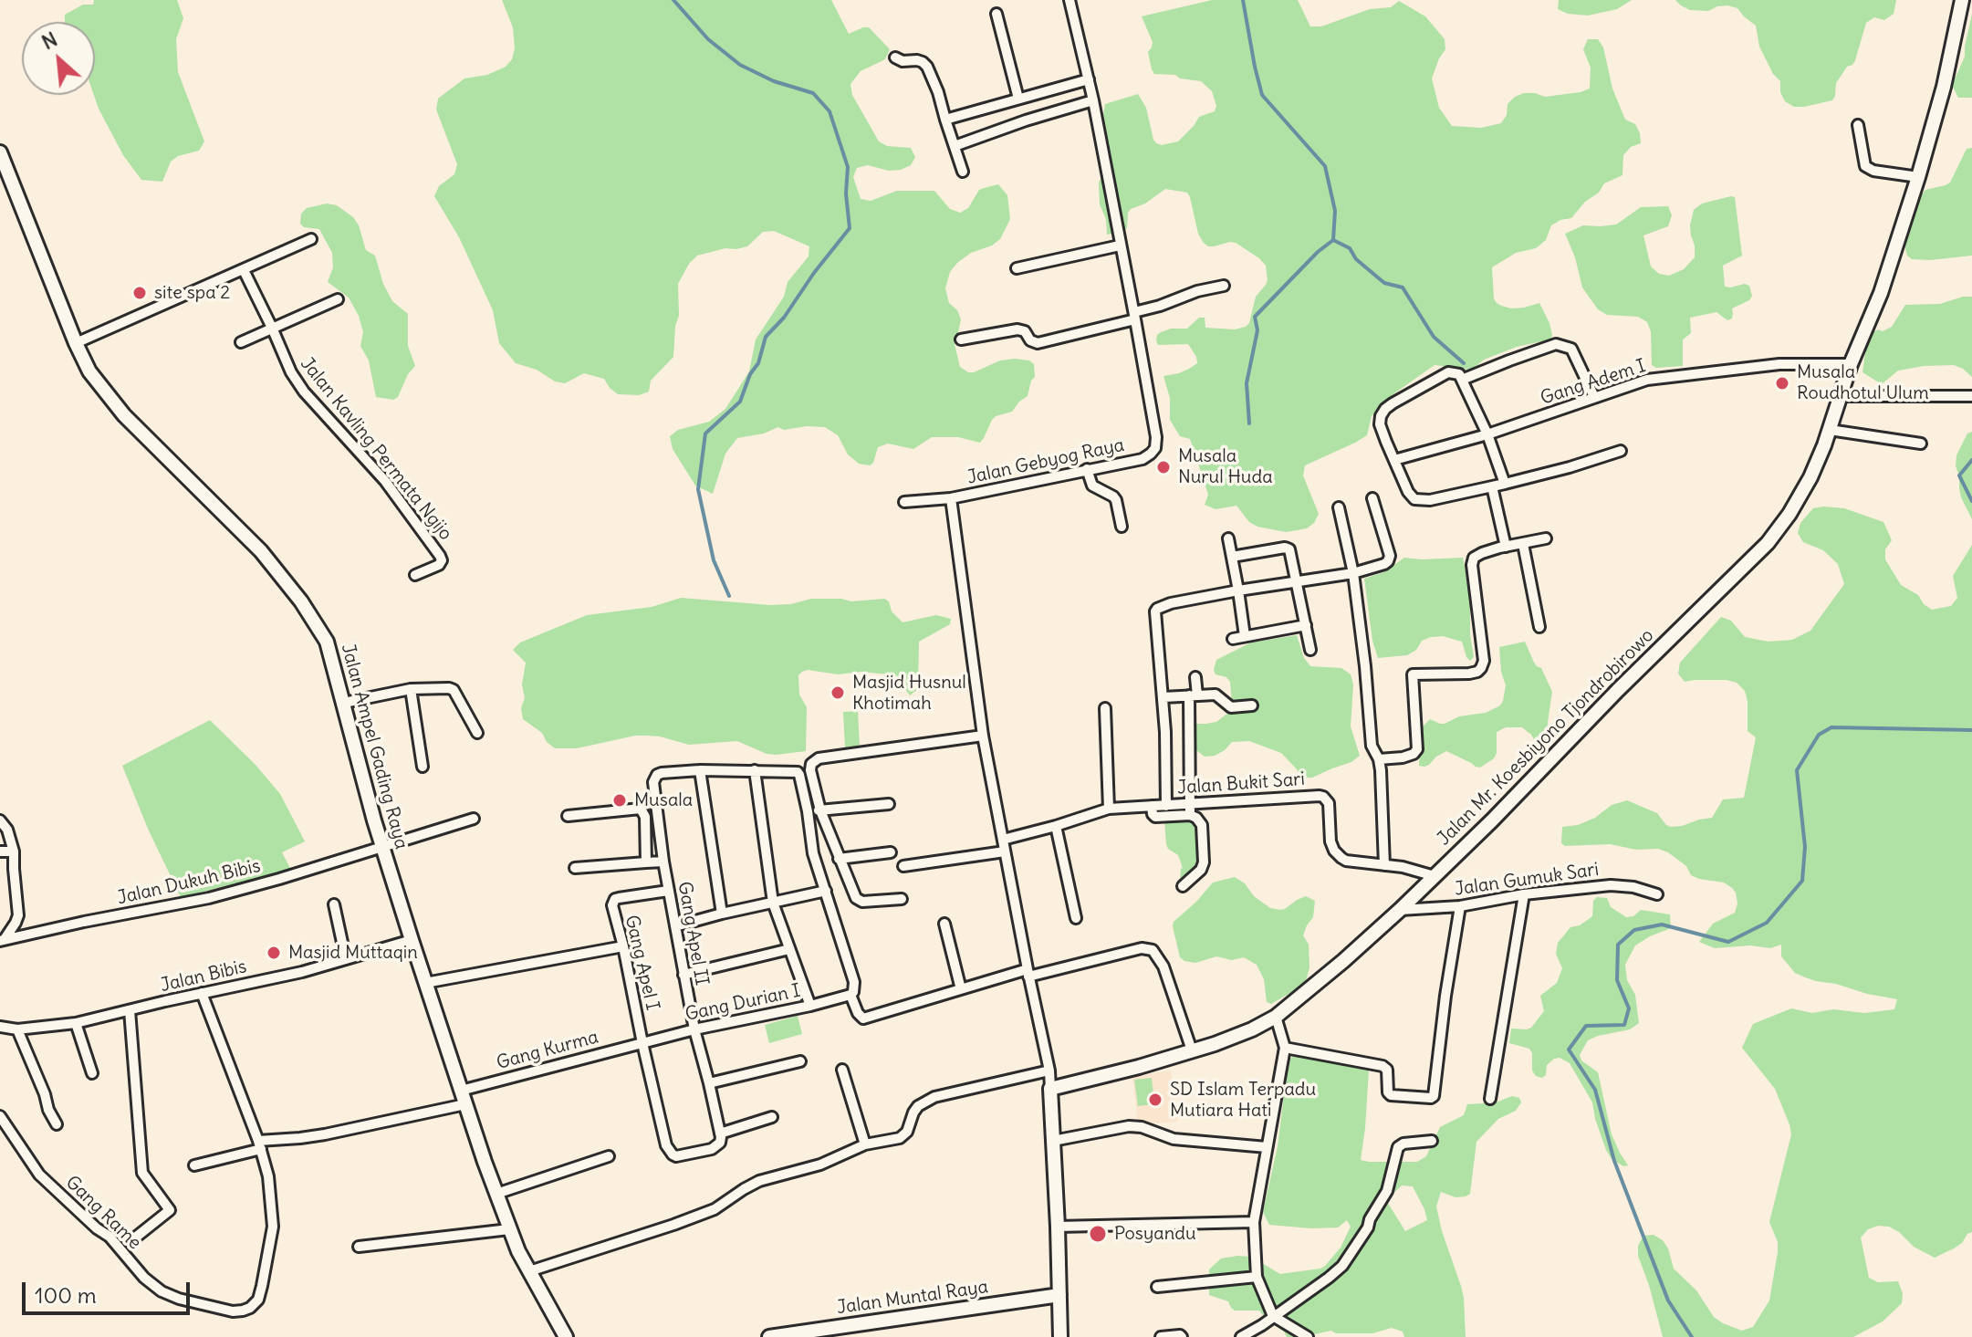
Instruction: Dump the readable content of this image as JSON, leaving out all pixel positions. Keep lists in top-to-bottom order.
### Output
{
  "streets": {
    "main road": ["Jalan Mr. Koesbiyono Tjondrobirowo", "Jalan Ampel Gading Raya", "Jalan Muntal Raya"],
    "street": [
      "Gang Adem I",
      "Jalan Kavling Permata Ngijo",
      "Jalan Gebyog Raya",
      "Jalan Bukit Sari",
      "Jalan Gumuk Sari",
      "Jalan Dukuh Bibis",
      "Gang Apel II",
      "Gang Apel I",
      "Jalan Bibis",
      "Gang Durian I",
      "Gang Kurma",
      "Gang Rame"
    ]
  },
  "crossings": [
    ["Gang Adem I", "Jalan Mr. Koesbiyono Tjondrobirowo"],
    ["Jalan Gebyog Raya", "Jalan Mr. Koesbiyono Tjondrobirowo"],
    ["Jalan Gebyog Raya", "Jalan Bukit Sari"],
    ["Jalan Mr. Koesbiyono Tjondrobirowo", "Jalan Bukit Sari"],
    ["Jalan Mr. Koesbiyono Tjondrobirowo", "Jalan Gumuk Sari"],
    ["Jalan Ampel Gading Raya", "Jalan Dukuh Bibis"],
    ["Jalan Ampel Gading Raya", "Jalan Bibis"],
    ["Jalan Ampel Gading Raya", "Gang Kurma"],
    ["Gang Apel II", "Gang Apel I"],
    ["Gang Apel II", "Gang Durian I"],
    ["Gang Apel I", "Gang Durian I"],
    ["Gang Apel I", "Gang Kurma"],
    ["Gang Durian I", "Gang Kurma"]
  ],
  "places": [
    "site spa 2",
    "Musala Roudhotul Ulum",
    "Musala Nurul Huda",
    "Masjid Husnul Khotimah",
    "Musala",
    "Masjid Muttaqin",
    "SD Islam Terpadu Mutiara Hati",
    "Posyandu"
  ],
  "scale_bar": "100 m",
  "north": "top left"
}
